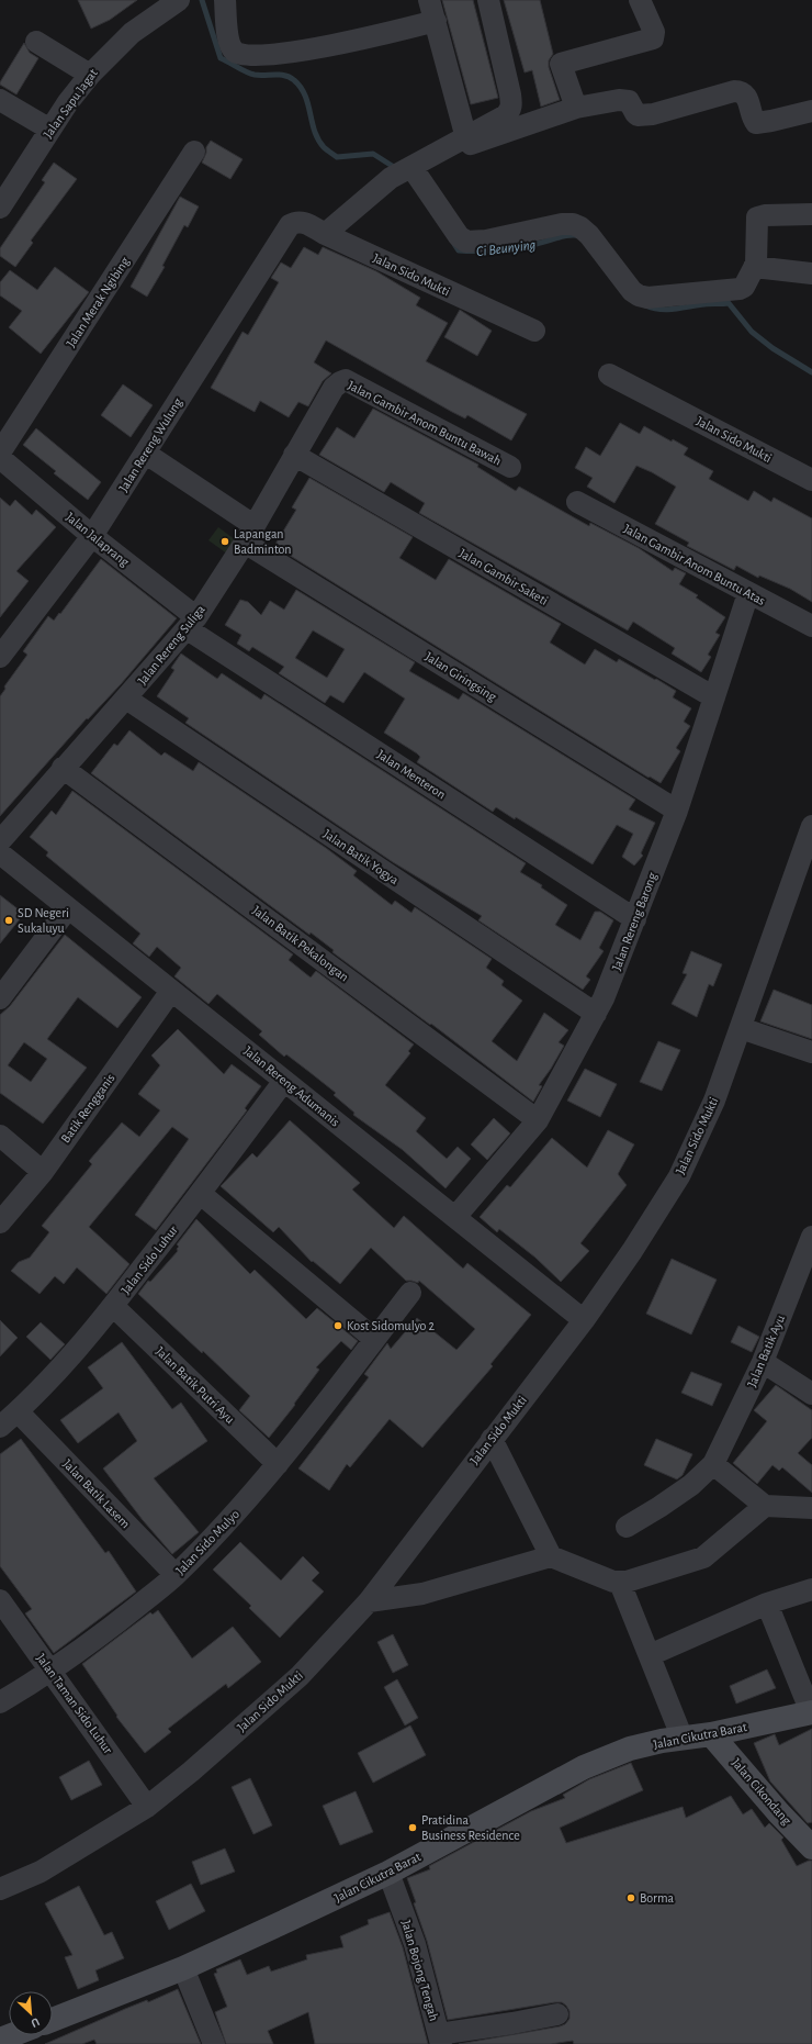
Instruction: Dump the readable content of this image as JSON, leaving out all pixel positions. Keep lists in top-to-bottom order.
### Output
{
  "streets": {
    "main road": ["Jalan Cikutra Barat", "Jalan Cikondang"],
    "street": [
      "Jalan Sapu Jagat",
      "Jalan Sido Mukti",
      "Jalan Merak Ngibing",
      "Jalan Gambir Anom Buntu Bawah",
      "Jalan Rereng Wulung",
      "Jalan Jalaprang",
      "Jalan Gambir Anom Buntu Atas",
      "Jalan Gambir Saketi",
      "Jalan Rereng Suliga",
      "Jalan Giringsing",
      "Jalan Menteron",
      "Jalan Batik Yogya",
      "Jalan Rereng Barong",
      "Jalan Batik Pekalongan",
      "Jalan Rereng Adumanis",
      "Batik Rengganis",
      "Jalan Sido Luhur",
      "Jalan Batik Ayu",
      "Jalan Batik Putri Ayu",
      "Jalan Batik Lasem",
      "Jalan Sido Mulyo",
      "Jalan Taman Sido Luhur",
      "Jalan Bojong Tengah"
    ]
  },
  "crossings": [
    ["Jalan Sido Mukti", "Jalan Rereng Wulung"],
    ["Jalan Sido Mukti", "Jalan Rereng Adumanis"],
    ["Jalan Sido Mukti", "Jalan Taman Sido Luhur"],
    ["Jalan Gambir Anom Buntu Bawah", "Jalan Rereng Suliga"],
    ["Jalan Rereng Wulung", "Jalan Jalaprang"],
    ["Jalan Rereng Wulung", "Jalan Giringsing"],
    ["Jalan Jalaprang", "Jalan Rereng Suliga"],
    ["Jalan Jalaprang", "Jalan Menteron"],
    ["Jalan Gambir Anom Buntu Atas", "Jalan Rereng Barong"],
    ["Jalan Gambir Saketi", "Jalan Rereng Suliga"],
    ["Jalan Gambir Saketi", "Jalan Rereng Barong"],
    ["Jalan Rereng Suliga", "Jalan Giringsing"],
    ["Jalan Rereng Suliga", "Jalan Menteron"],
    ["Jalan Rereng Suliga", "Jalan Batik Yogya"],
    ["Jalan Rereng Suliga", "Jalan Batik Pekalongan"],
    ["Jalan Giringsing", "Jalan Rereng Barong"],
    ["Jalan Menteron", "Jalan Rereng Barong"],
    ["Jalan Batik Yogya", "Jalan Rereng Barong"],
    ["Jalan Rereng Barong", "Jalan Batik Pekalongan"],
    ["Jalan Rereng Barong", "Jalan Rereng Adumanis"],
    ["Jalan Rereng Adumanis", "Batik Rengganis"],
    ["Jalan Rereng Adumanis", "Jalan Sido Luhur"],
    ["Jalan Sido Luhur", "Jalan Batik Putri Ayu"],
    ["Jalan Sido Luhur", "Jalan Batik Lasem"],
    ["Jalan Batik Putri Ayu", "Jalan Sido Mulyo"],
    ["Jalan Batik Lasem", "Jalan Sido Mulyo"],
    ["Jalan Sido Mulyo", "Jalan Taman Sido Luhur"],
    ["Jalan Cikutra Barat", "Jalan Cikondang"],
    ["Jalan Cikutra Barat", "Jalan Bojong Tengah"]
  ],
  "water": ["Ci Beunying"],
  "places": [
    "Lapangan Badminton",
    "SD Negeri Sukaluyu",
    "Kost Sidomulyo 2",
    "Pratidina Business Residence",
    "Borma"
  ],
  "north": "bottom right"
}
